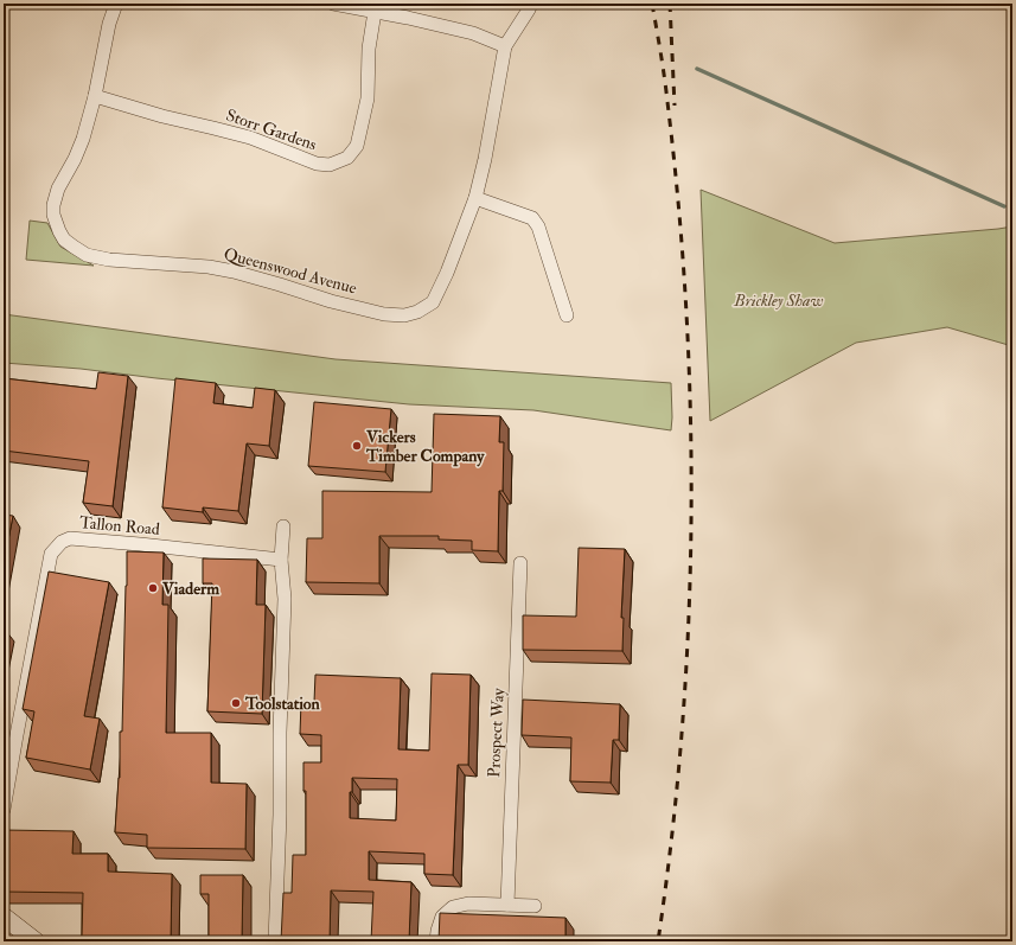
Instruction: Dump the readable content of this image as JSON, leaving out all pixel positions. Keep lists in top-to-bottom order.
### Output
{
  "streets": {
    "street": [
      "Storr Gardens",
      "Queenswood Avenue",
      "Tallon Road",
      "Prospect Way"
    ]
  },
  "crossings": [
    ["Storr Gardens", "Queenswood Avenue"]
  ],
  "parks": ["Brickley Shaw"],
  "places": ["Vickers Timber Company", "Viaderm", "Toolstation"]
}
